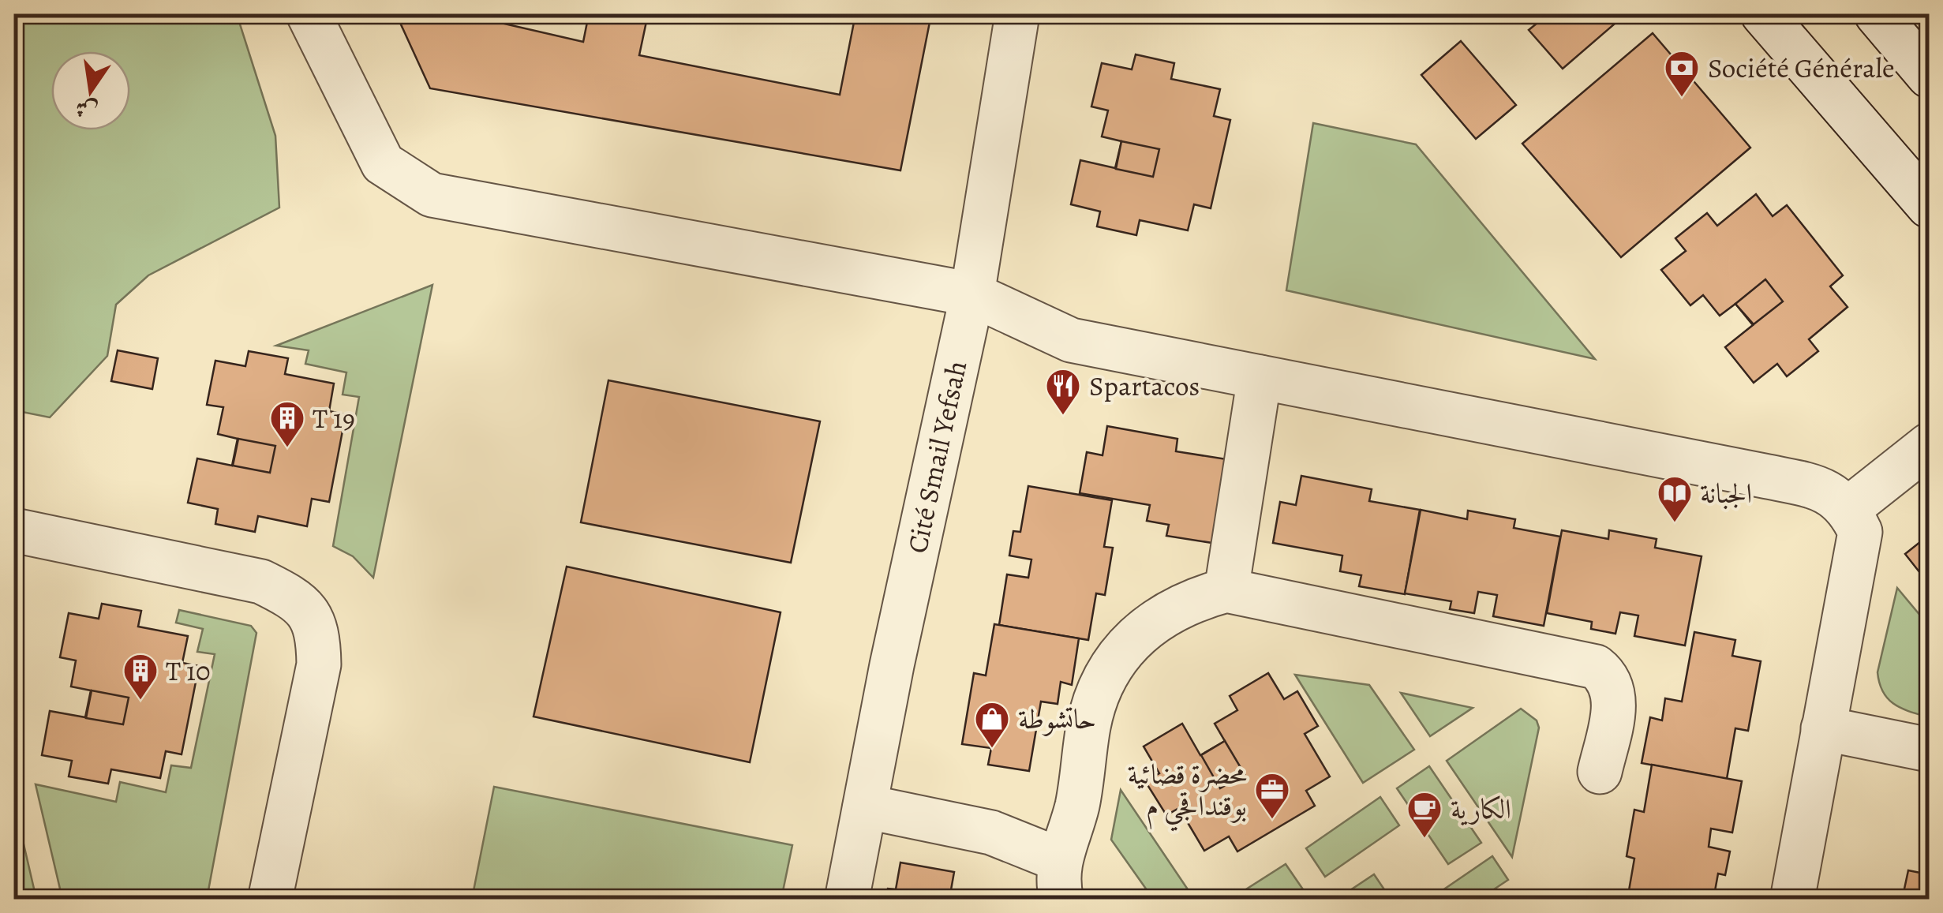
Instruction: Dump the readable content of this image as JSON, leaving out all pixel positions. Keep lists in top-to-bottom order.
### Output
{
  "streets": {
    "street": ["Cité Smail Yefsah"]
  },
  "places": {
    "bank": ["Société Générale"],
    "restaurant": ["Spartacos"],
    "building": ["T 19", "T 10"],
    "library": ["الجبانة"],
    "shop": ["حاتشوطة"],
    "office": ["محضرة قضائية بوقنداقجي م"],
    "cafe": ["الكارية"]
  },
  "north": "bottom"
}
